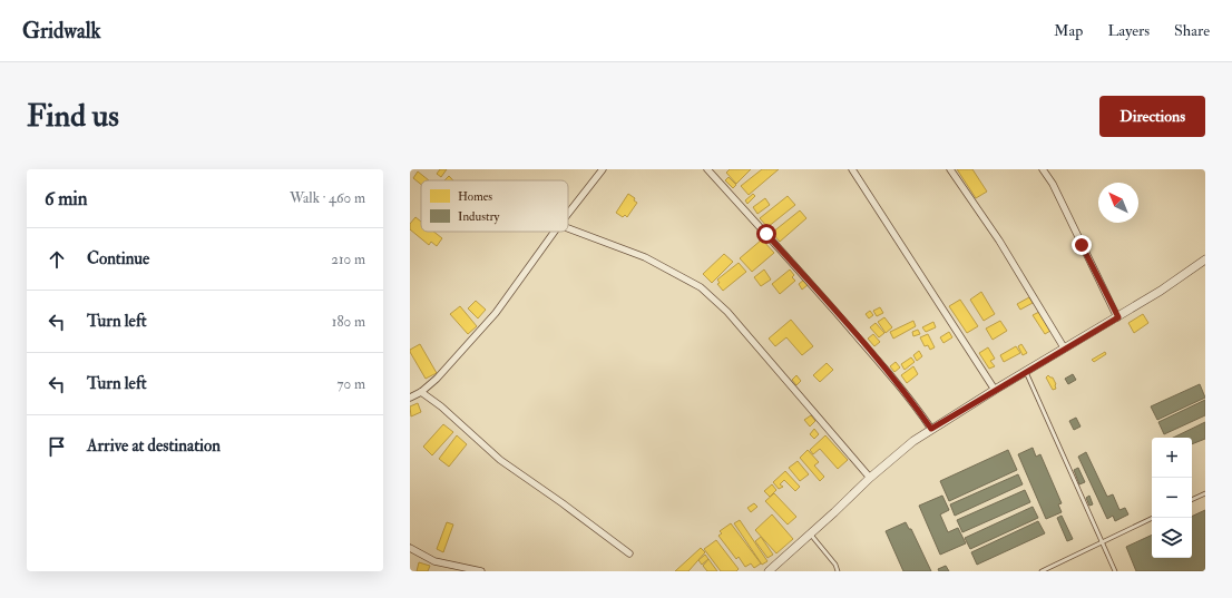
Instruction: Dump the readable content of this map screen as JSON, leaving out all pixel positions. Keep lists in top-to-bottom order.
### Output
{
  "legend": ["Homes", "Industry"],
  "north": "top left",
  "page": {
    "header": "Gridwalk",
    "nav": ["Map", "Layers", "Share"],
    "buttons": "Directions",
    "title": "Find us",
    "heading": ["6 min", "Walk · 460 m"],
    "list": [
      ["Continue", "210 m"],
      ["Turn left", "180 m"],
      ["Turn left", "70 m"],
      "Arrive at destination"
    ],
    "map_buttons": ["+", "−"]
  }
}
